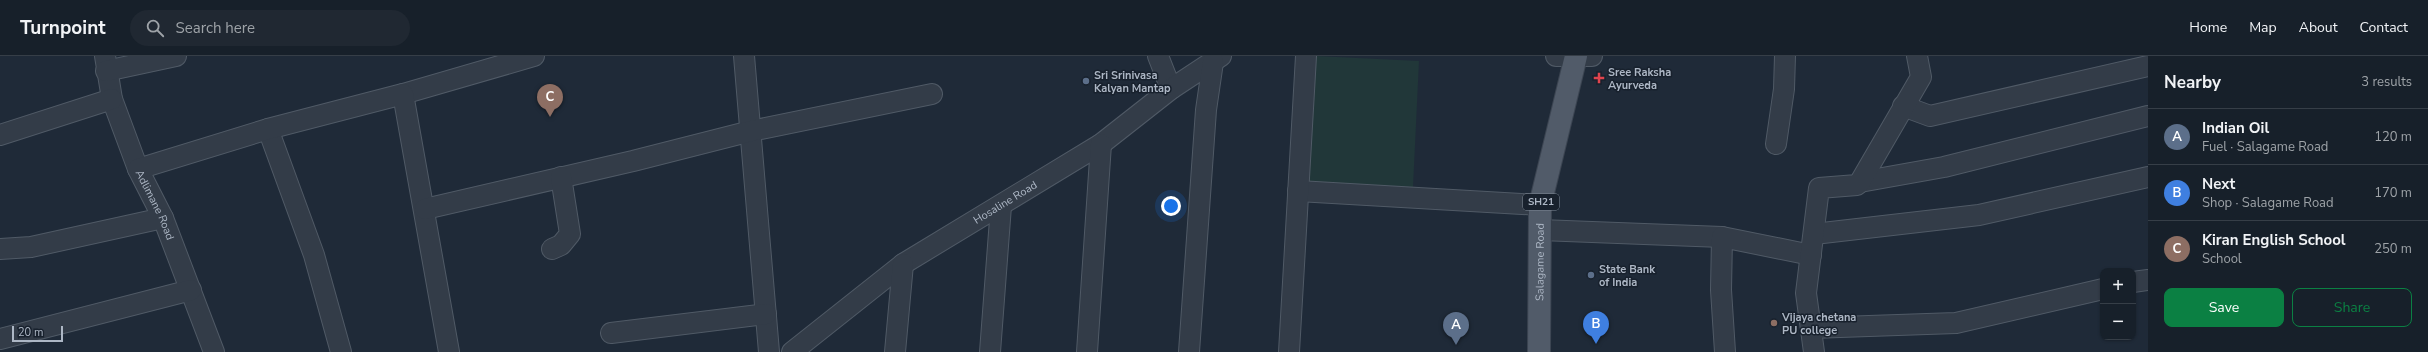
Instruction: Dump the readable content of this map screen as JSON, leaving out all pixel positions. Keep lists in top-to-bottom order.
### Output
{
  "streets": {
    "main road": ["SH21", "Salagame Road"],
    "street": ["Hosaline Road", "Adlimane Road"]
  },
  "places": {
    "health": ["Sree Raksha Ayurveda"],
    "other": ["Sri Srinivasa Kalyan Mantap", "State Bank of India", "Vijaya chetana PU college"]
  },
  "scale_bar": "20 m",
  "page": {
    "header": "Turnpoint",
    "search": "Search here",
    "nav": [
      "Home",
      "Map",
      "About",
      "Contact"
    ],
    "heading": ["Nearby", "3 results"],
    "pins": ["C", "B", "A"],
    "list": [
      {
        "mark": "A",
        "name": "Indian Oil",
        "note": "Fuel · Salagame Road",
        "value": "120 m"
      },
      {
        "mark": "B",
        "name": "Next",
        "note": "Shop · Salagame Road",
        "value": "170 m"
      },
      {
        "mark": "C",
        "name": "Kiran English School",
        "note": "School",
        "value": "250 m"
      }
    ],
    "map_buttons": ["+", "−"],
    "buttons": ["Save", "Share"],
    "scale": "20 m"
  }
}
